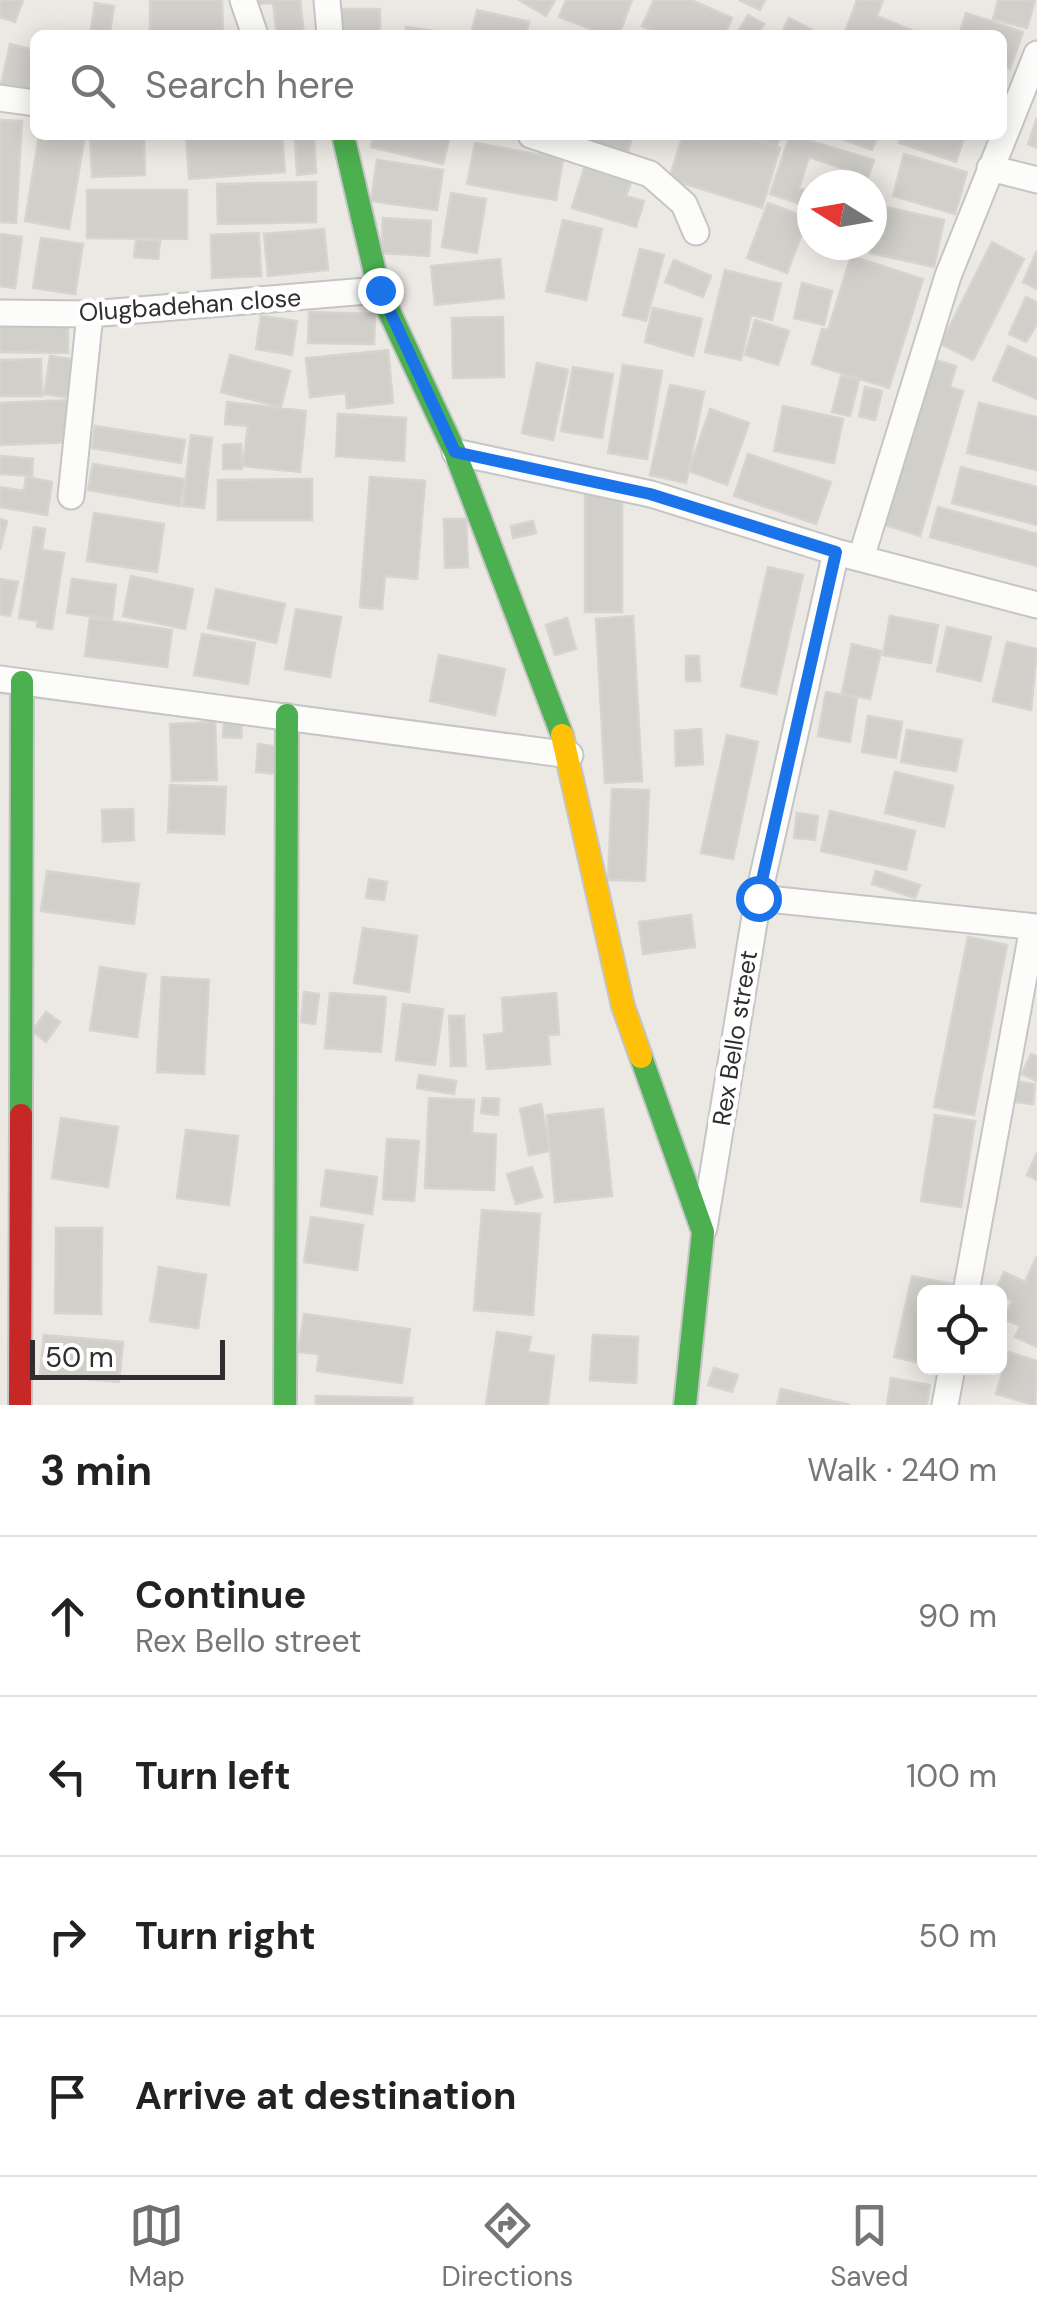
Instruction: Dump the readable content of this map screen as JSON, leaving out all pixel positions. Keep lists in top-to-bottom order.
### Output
{
  "streets": {
    "street": ["Olugbadehan close", "Rex Bello street"]
  },
  "scale_bar": "50 m",
  "north": "left",
  "page": {
    "search": "Search here",
    "scale": "50 m",
    "heading": ["3 min", "Walk · 240 m"],
    "list": [
      ["Continue", "Rex Bello street", "90 m"],
      ["Turn left", "100 m"],
      ["Turn right", "50 m"],
      "Arrive at destination"
    ],
    "nav": ["Map", "Directions", "Saved"]
  }
}
